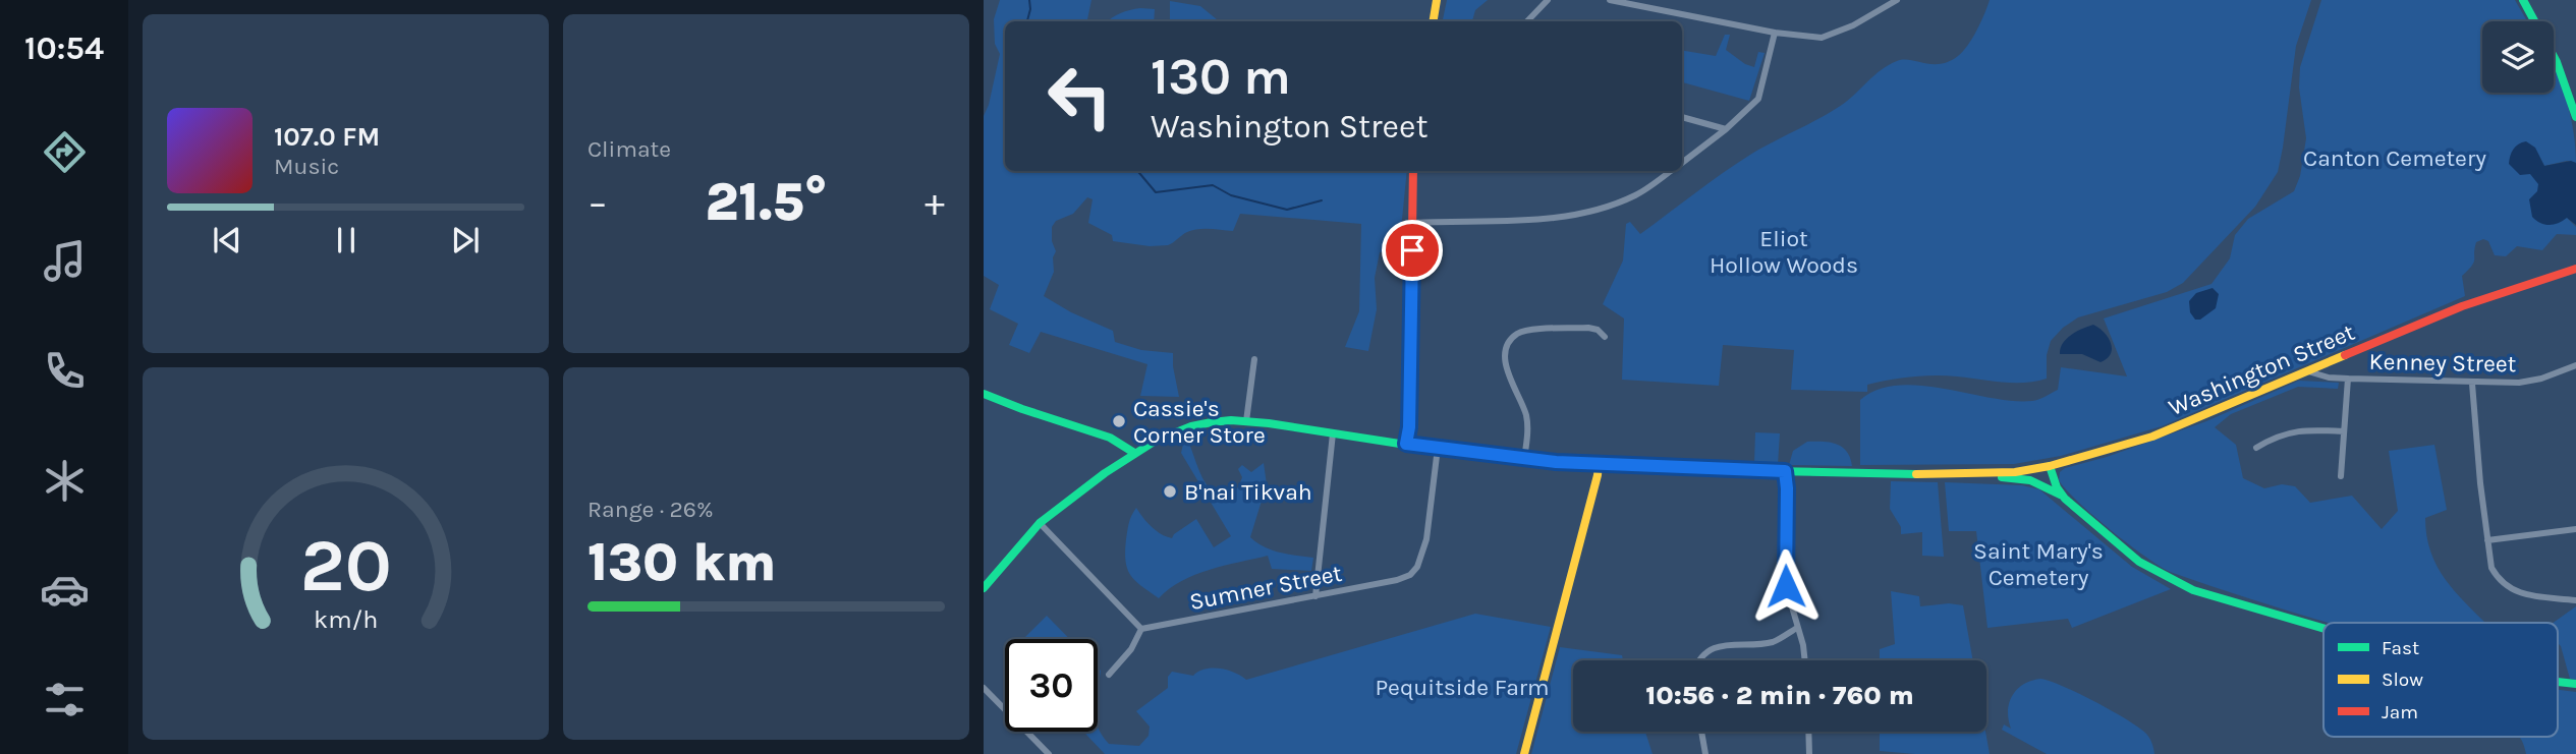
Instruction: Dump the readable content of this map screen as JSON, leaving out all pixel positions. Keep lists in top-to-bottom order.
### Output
{
  "streets": {
    "main road": ["Washington Street"],
    "street": ["Kenney Street", "Sumner Street"]
  },
  "crossings": [
    ["Kenney Street", "Washington Street"],
    ["Washington Street", "Sumner Street"]
  ],
  "parks": [
    "Canton Cemetery",
    "Eliot Hollow Woods",
    "Saint Mary's Cemetery",
    "Pequitside Farm"
  ],
  "places": ["Cassie's Corner Store", "B'nai Tikvah"],
  "legend": ["Fast", "Slow", "Jam"],
  "page": {
    "tabs": "10:54",
    "tile": [
      "Climate",
      ["Range · 26%", "130 km"]
    ],
    "turn": ["130 m", "Washington Street"],
    "song": ["107.0 FM", "Music"],
    "heat": ["−", "21.5°", "+"],
    "limit": "30",
    "trip": "10:56 · 2 min · 760 m",
    "gauge": ["20", "km/h"]
  }
}
